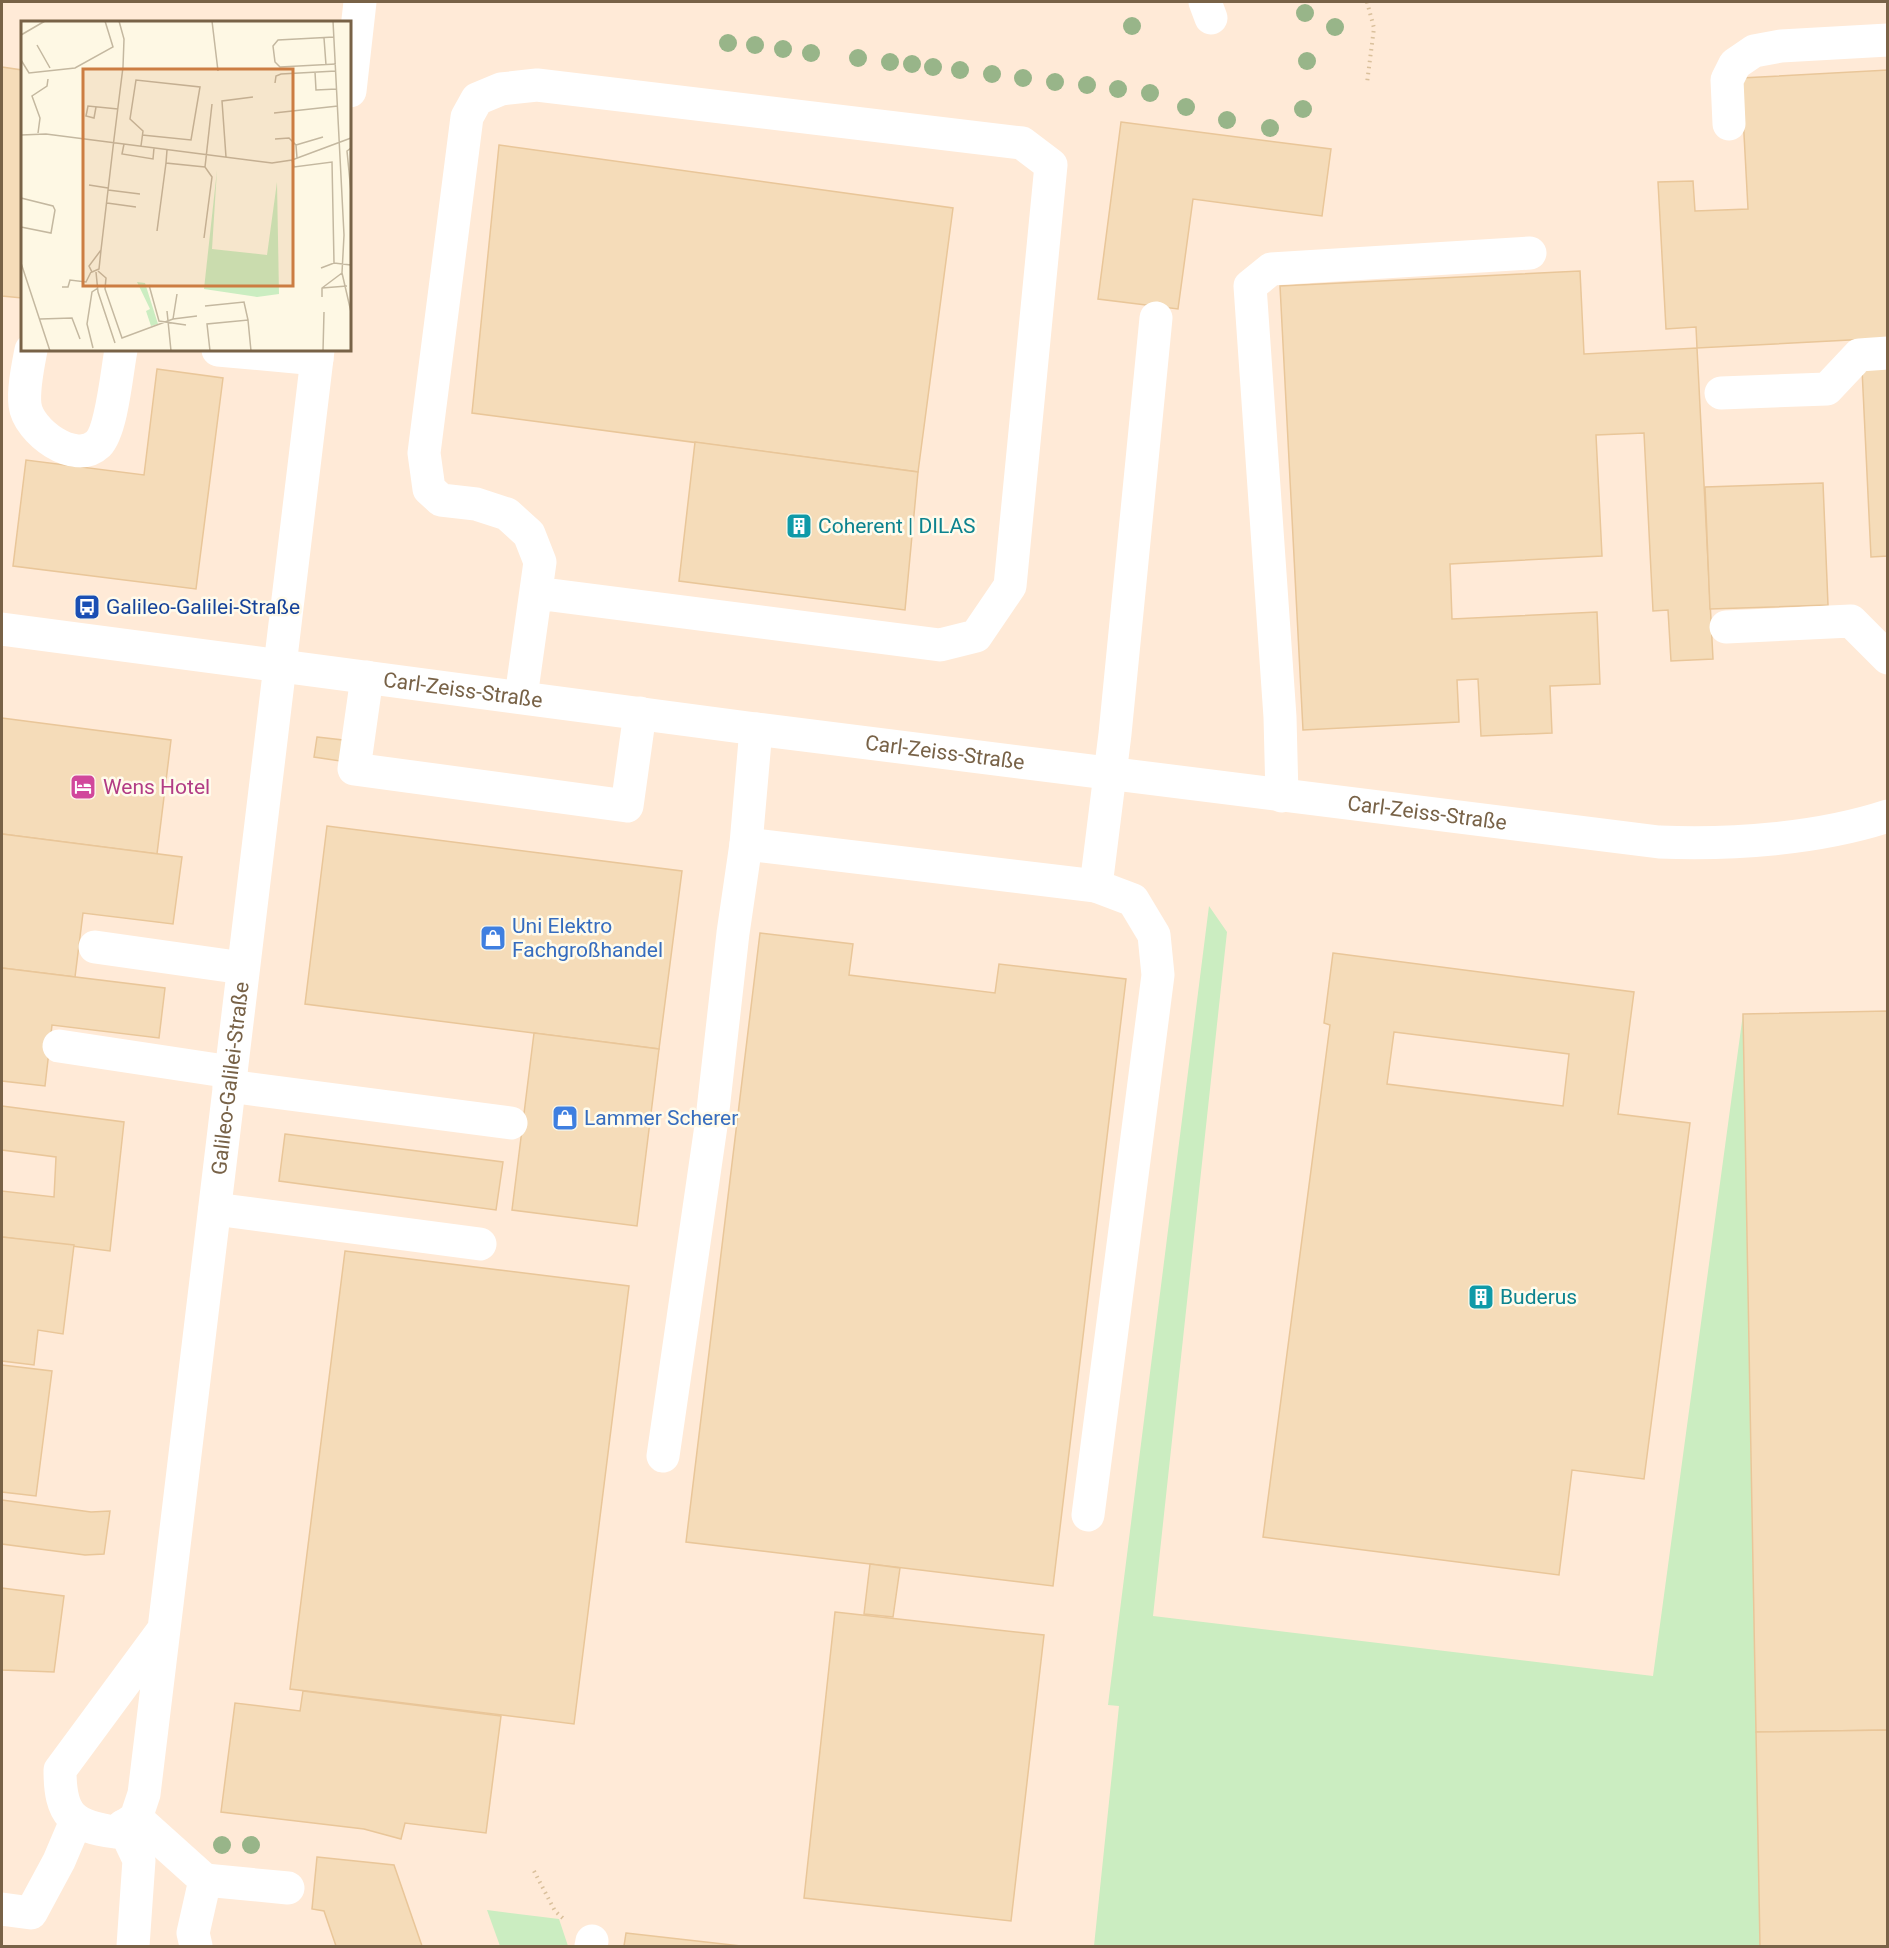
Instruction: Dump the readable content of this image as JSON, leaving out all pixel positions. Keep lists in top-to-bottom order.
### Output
{
  "streets": {
    "street": ["Carl-Zeiss-Straße", "Galileo-Galilei-Straße"]
  },
  "crossings": [
    ["Carl-Zeiss-Straße", "Galileo-Galilei-Straße"]
  ],
  "places": {
    "building": ["Coherent | DILAS", "Buderus"],
    "bus stop": ["Galileo-Galilei-Straße"],
    "hotel": ["Wens Hotel"],
    "shop": ["Uni Elektro Fachgroßhandel", "Lammer Scherer"]
  }
}
